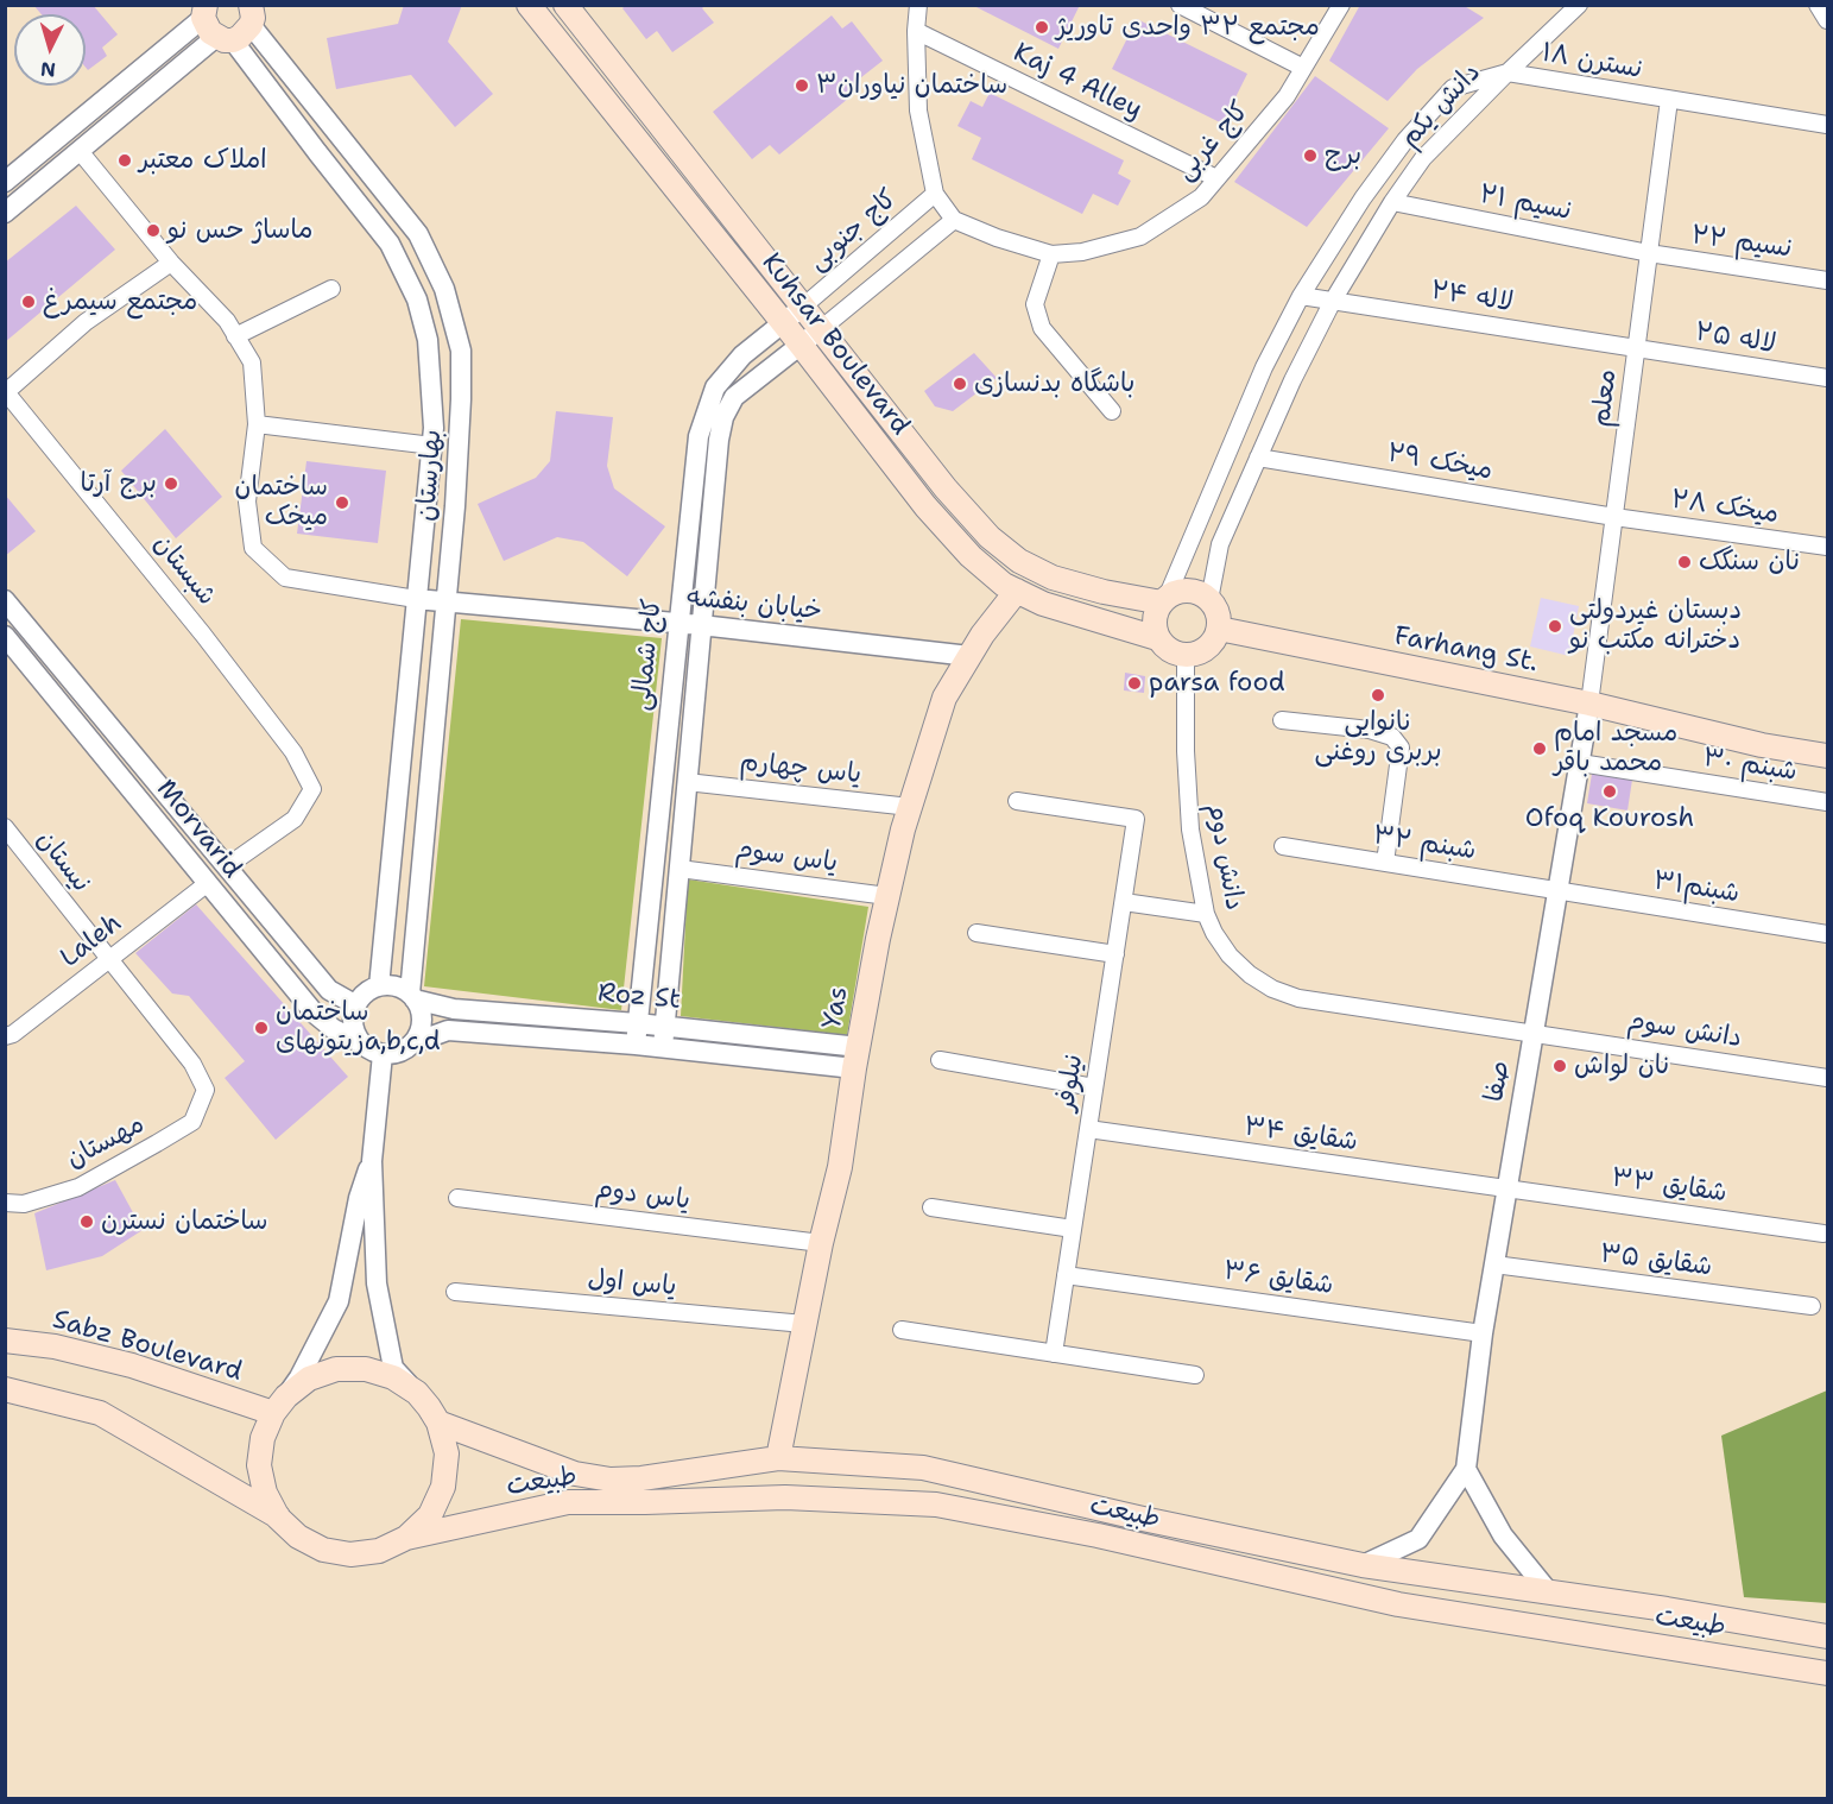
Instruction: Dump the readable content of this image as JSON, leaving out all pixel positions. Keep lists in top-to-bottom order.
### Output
{
  "streets": {
    "main road": [
      "Kuhsar Boulevard",
      "Farhang St.",
      "Yas",
      "Sabz Boulevard",
      "طبیعت"
    ],
    "street": [
      "نسترن ۱۸",
      "Kaj 4 Alley",
      "دانش یکم",
      "کاج غربی",
      "نسیم ۲۱",
      "کاج جنوبی",
      "نسیم ۲۲",
      "لاله ۲۴",
      "لاله ۲۵",
      "معلم",
      "میخک ۲۹",
      "بهارستان",
      "میخک ۲۸",
      "شبستان",
      "خیابان بنفشه",
      "کاج شمالی",
      "شبنم ۳۰",
      "یاس چهارم",
      "Morvarid",
      "شبنم ۳۲",
      "یاس سوم",
      "دانش دوم",
      "نیستان",
      "شبنم۳۱",
      "Laleh",
      "Roz St",
      "دانش سوم",
      "صفا",
      "نیلوفر",
      "شقایق ۳۴",
      "مهستان",
      "شقایق ۳۳",
      "یاس دوم",
      "شقایق ۳۵",
      "شقایق ۳۶",
      "یاس اول"
    ]
  },
  "crossings": [
    ["نسترن ۱۸", "دانش یکم"],
    ["نسترن ۱۸", "معلم"],
    ["Kaj 4 Alley", "کاج غربی"],
    ["دانش یکم", "نسیم ۲۱"],
    ["دانش یکم", "لاله ۲۴"],
    ["دانش یکم", "Kuhsar Boulevard"],
    ["دانش یکم", "میخک ۲۹"],
    ["دانش یکم", "Farhang St."],
    ["دانش یکم", "دانش دوم"],
    ["کاج غربی", "کاج جنوبی"],
    ["نسیم ۲۱", "نسیم ۲۲"],
    ["نسیم ۲۱", "معلم"],
    ["کاج جنوبی", "Kuhsar Boulevard"],
    ["کاج جنوبی", "کاج شمالی"],
    ["نسیم ۲۲", "معلم"],
    ["لاله ۲۴", "لاله ۲۵"],
    ["لاله ۲۴", "معلم"],
    ["لاله ۲۵", "معلم"],
    ["Kuhsar Boulevard", "Farhang St."],
    ["Kuhsar Boulevard", "کاج شمالی"],
    ["Kuhsar Boulevard", "دانش دوم"],
    ["Kuhsar Boulevard", "Yas"],
    ["معلم", "میخک ۲۹"],
    ["معلم", "میخک ۲۸"],
    ["معلم", "Farhang St."],
    ["معلم", "صفا"],
    ["میخک ۲۹", "میخک ۲۸"],
    ["بهارستان", "خیابان بنفشه"],
    ["بهارستان", "Morvarid"],
    ["بهارستان", "Roz St"],
    ["شبستان", "Morvarid"],
    ["خیابان بنفشه", "کاج شمالی"],
    ["خیابان بنفشه", "Yas"],
    ["Farhang St.", "دانش دوم"],
    ["Farhang St.", "صفا"],
    ["کاج شمالی", "یاس چهارم"],
    ["کاج شمالی", "یاس سوم"],
    ["کاج شمالی", "Roz St"],
    ["شبنم ۳۰", "صفا"],
    ["یاس چهارم", "Yas"],
    ["Morvarid", "Laleh"],
    ["Morvarid", "Roz St"],
    ["شبنم ۳۲", "شبنم۳۱"],
    ["شبنم ۳۲", "صفا"],
    ["یاس سوم", "Yas"],
    ["دانش دوم", "دانش سوم"],
    ["دانش دوم", "صفا"],
    ["نیستان", "Laleh"],
    ["نیستان", "مهستان"],
    ["شبنم۳۱", "صفا"],
    ["Roz St", "Yas"],
    ["Yas", "یاس دوم"],
    ["Yas", "یاس اول"],
    ["Yas", "طبیعت"],
    ["دانش سوم", "صفا"],
    ["صفا", "شقایق ۳۴"],
    ["صفا", "شقایق ۳۳"],
    ["صفا", "شقایق ۳۵"],
    ["صفا", "شقایق ۳۶"],
    ["نیلوفر", "شقایق ۳۴"],
    ["نیلوفر", "شقایق ۳۶"],
    ["شقایق ۳۴", "شقایق ۳۳"],
    ["Sabz Boulevard", "طبیعت"]
  ],
  "places": [
    "مجتمع ۳۲ واحدی تاوریژ",
    "ساختمان نیاوران۳",
    "برج",
    "املاک معتبر",
    "ماساژ حس نو",
    "مجتمع سیمرغ",
    "باشگاه بدنسازی",
    "برج آرتا",
    "ساختمان میخک",
    "نان سنگک",
    "دبستان غیردولتی دخترانه مکتب نو",
    "parsa food",
    "نانوایی بربری روغنی",
    "مسجد امام محمد باقر",
    "Ofoq Kourosh",
    "ساختمان زیتونهایa,b,c,d",
    "نان لواش",
    "ساختمان نسترن"
  ],
  "north": "bottom"
}
